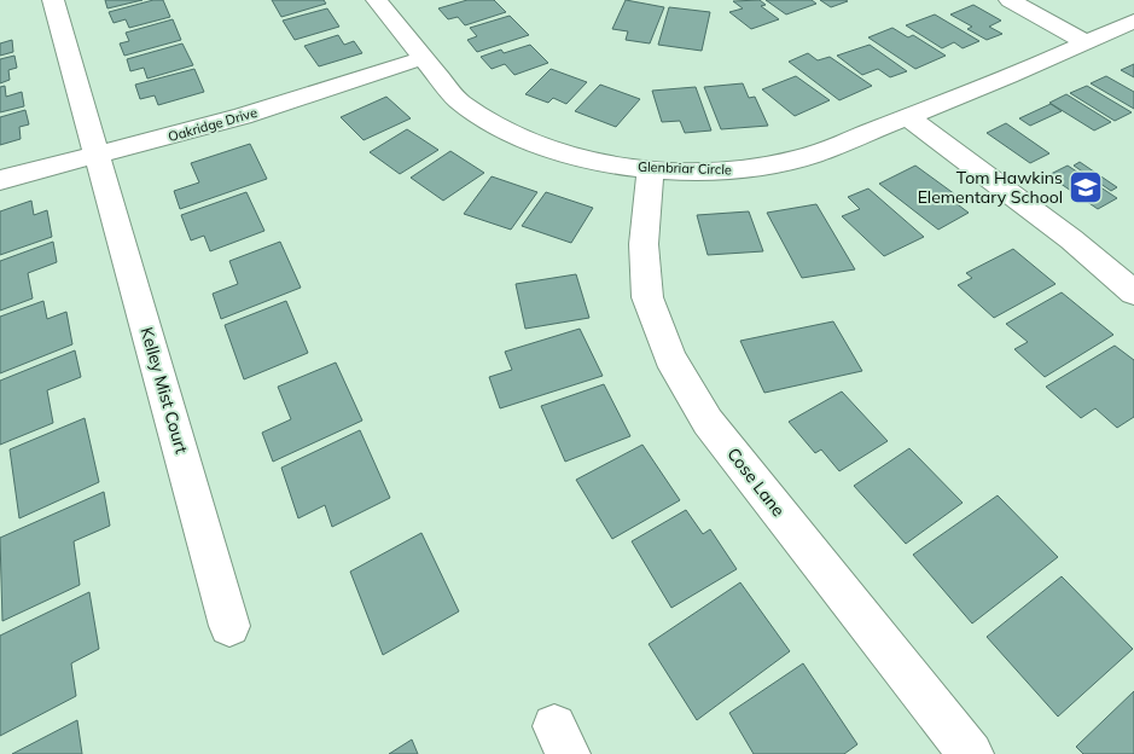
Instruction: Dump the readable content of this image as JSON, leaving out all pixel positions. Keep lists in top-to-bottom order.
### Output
{
  "streets": {
    "street": [
      "Oakridge Drive",
      "Glenbriar Circle",
      "Kelley Mist Court",
      "Cose Lane"
    ]
  },
  "crossings": [
    ["Oakridge Drive", "Glenbriar Circle"],
    ["Oakridge Drive", "Kelley Mist Court"],
    ["Glenbriar Circle", "Cose Lane"]
  ],
  "places": {
    "school or university": ["Tom Hawkins Elementary School"]
  }
}
